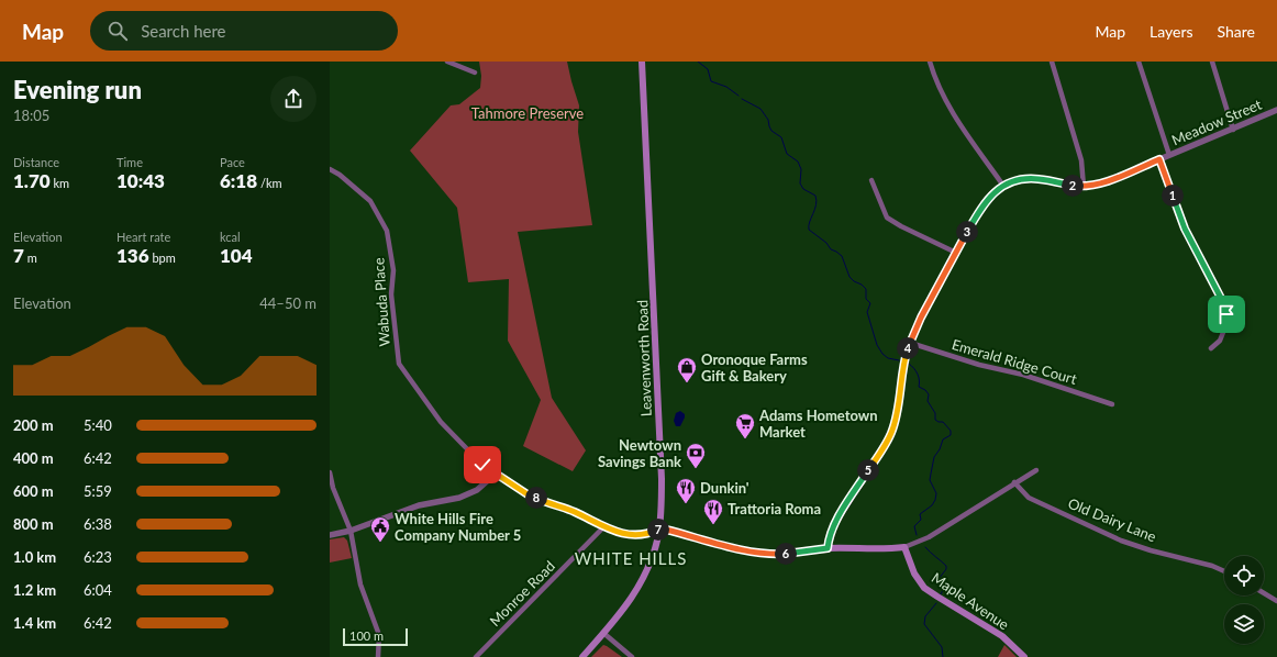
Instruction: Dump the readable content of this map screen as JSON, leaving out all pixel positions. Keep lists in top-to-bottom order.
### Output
{
  "streets": {
    "main road": ["Leavenworth Road", "Maple Avenue"],
    "street": [
      "Meadow Street",
      "Wabuda Place",
      "Emerald Ridge Court",
      "Old Dairy Lane",
      "Monroe Road"
    ]
  },
  "crossings": [
    ["Meadow Street", "Emerald Ridge Court"]
  ],
  "districts": ["WHITE HILLS"],
  "parks": ["Tahmore Preserve"],
  "places": {
    "shop": ["Oronoque Farms Gift & Bakery"],
    "supermarket": ["Adams Hometown Market"],
    "bank": ["Newtown Savings Bank"],
    "restaurant": ["Dunkin'", "Trattoria Roma"],
    "public building": ["White Hills Fire Company Number 5"]
  },
  "scale_bar": "100 m",
  "page": {
    "header": "Map",
    "search": "Search here",
    "nav": ["Map", "Layers", "Share"],
    "heading": ["Evening run", "18:05"],
    "stats": [
      ["Distance", "1.70 km"],
      ["Time", "10:43"],
      ["Pace", "6:18 /km"],
      ["Elevation", "7 m"],
      ["Heart rate", "136 bpm"],
      ["kcal", "104"]
    ],
    "pins": [
      "2",
      "1",
      "3",
      "4",
      "5",
      "8",
      "7",
      "6"
    ],
    "chart": ["Elevation", "44–50 m"],
    "list": [
      {
        "name": "200 m",
        "note": "5:40"
      },
      {
        "name": "400 m",
        "note": "6:42"
      },
      {
        "name": "600 m",
        "note": "5:59"
      },
      {
        "name": "800 m",
        "note": "6:38"
      },
      {
        "name": "1.0 km",
        "note": "6:23"
      },
      {
        "name": "1.2 km",
        "note": "6:04"
      },
      {
        "name": "1.4 km",
        "note": "6:42"
      }
    ],
    "scale": "100 m"
  }
}
